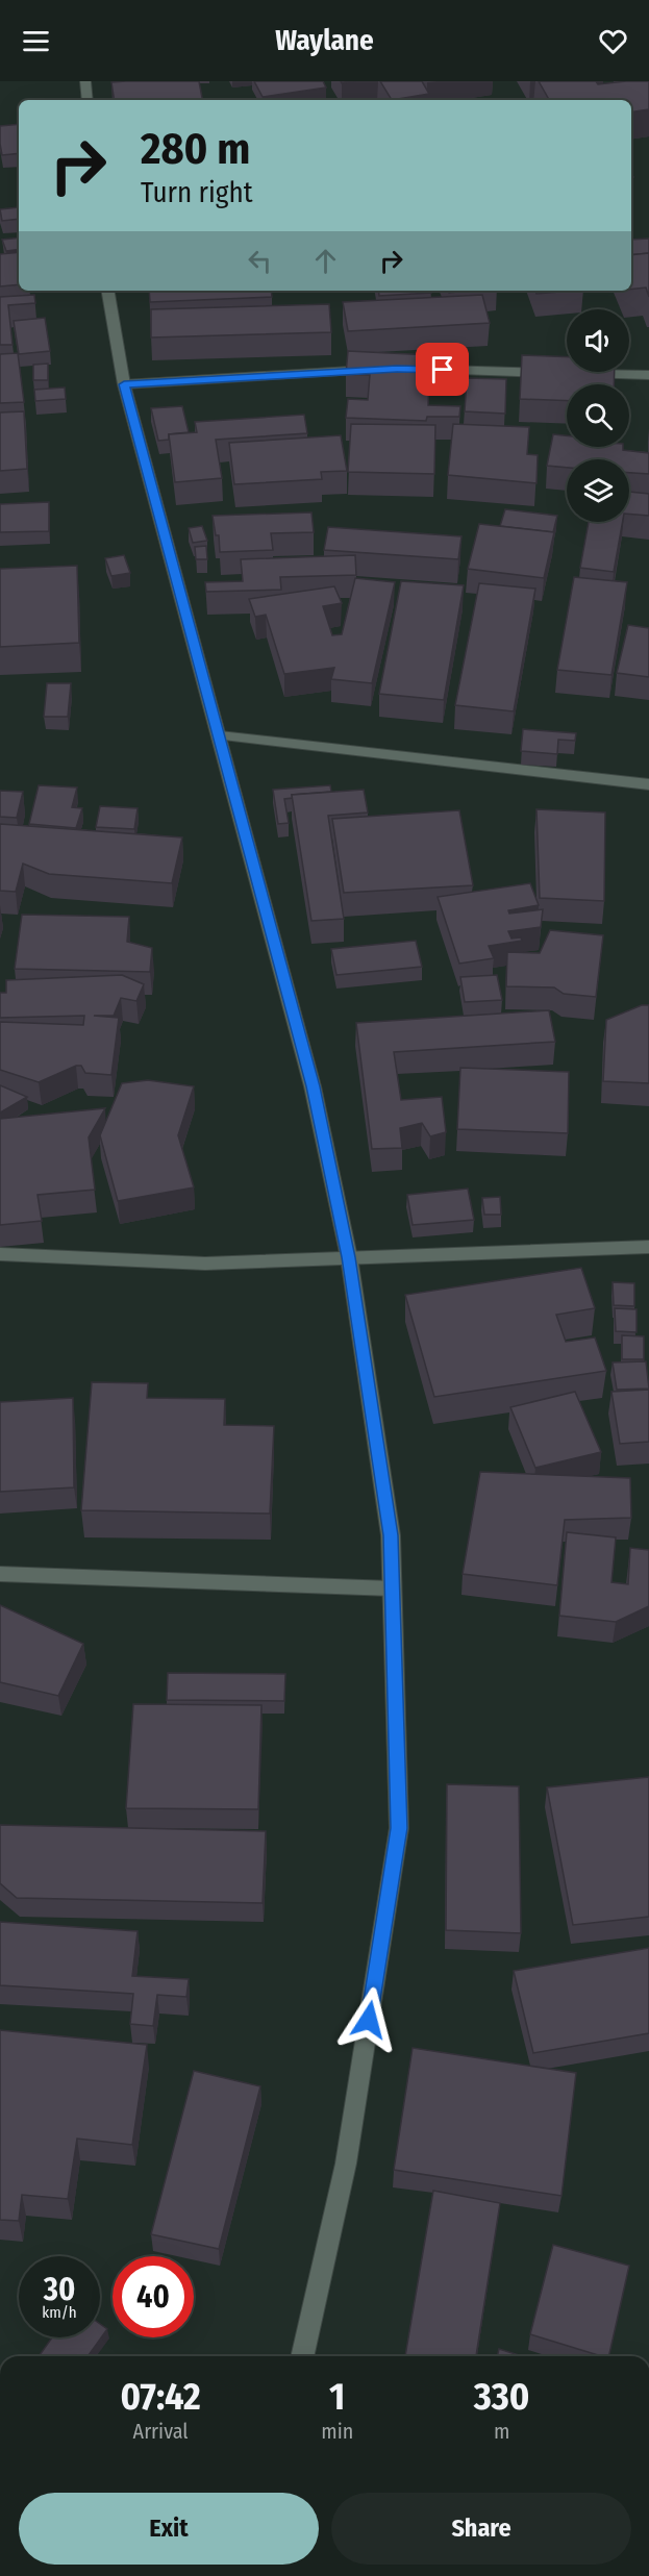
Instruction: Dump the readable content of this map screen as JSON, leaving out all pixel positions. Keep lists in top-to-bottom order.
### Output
{
  "page": {
    "header": "Waylane",
    "turn": ["280 m", "Turn right"],
    "speed": "30 km/h",
    "limit": "40",
    "eta": [
      "07:42",
      "Arrival",
      "1",
      "min",
      "330",
      "m"
    ],
    "buttons": ["Exit", "Share"]
  }
}
